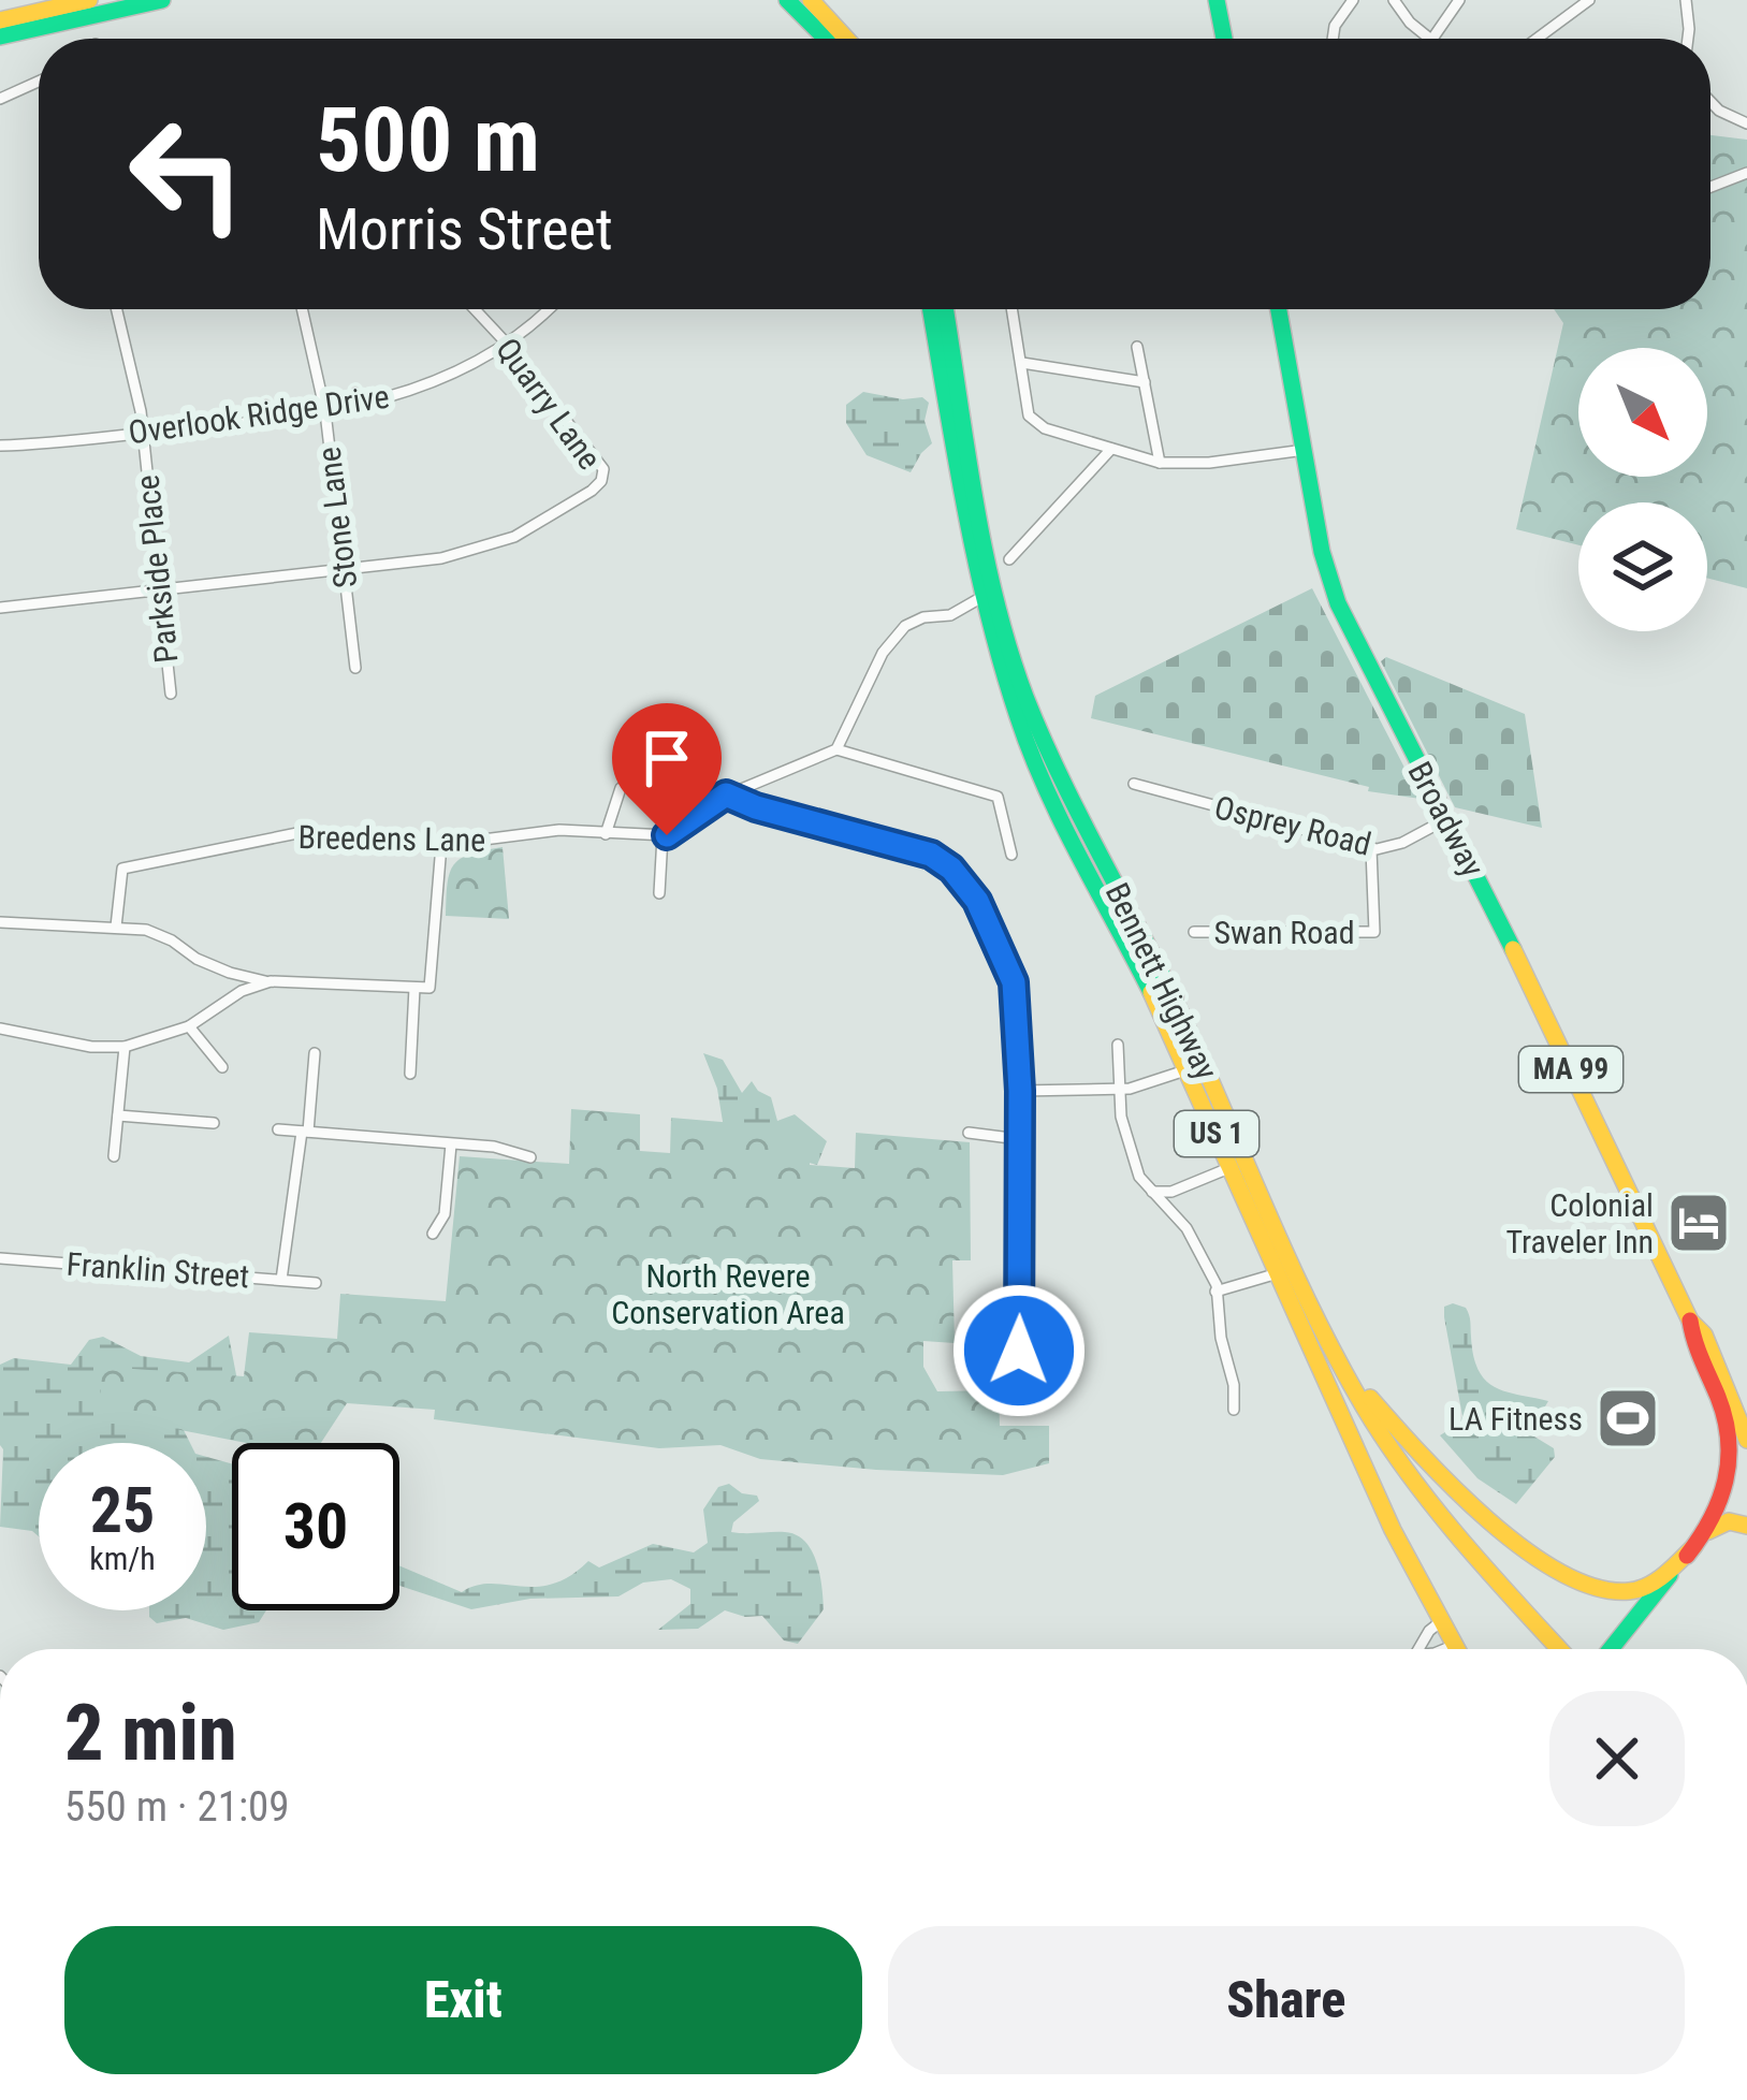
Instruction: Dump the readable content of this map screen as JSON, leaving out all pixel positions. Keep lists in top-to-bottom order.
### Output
{
  "streets": {
    "main road": [
      "Broadway",
      "Bennett Highway",
      "MA 99",
      "US 1"
    ],
    "street": [
      "Quarry Lane",
      "Overlook Ridge Drive",
      "Stone Lane",
      "Parkside Place",
      "Osprey Road",
      "Breedens Lane",
      "Swan Road",
      "Franklin Street"
    ]
  },
  "crossings": [
    ["Quarry Lane", "Overlook Ridge Drive"],
    ["Quarry Lane", "Stone Lane"],
    ["Overlook Ridge Drive", "Stone Lane"],
    ["Overlook Ridge Drive", "Parkside Place"],
    ["Broadway", "Osprey Road"],
    ["Osprey Road", "Swan Road"]
  ],
  "parks": ["North Revere Conservation Area"],
  "places": {
    "hotel": ["Colonial Traveler Inn"],
    "sports": ["LA Fitness"]
  },
  "north": "bottom right",
  "page": {
    "turn": ["500 m", "Morris Street"],
    "speed": "25 km/h",
    "limit": "30",
    "heading": ["2 min", "550 m · 21:09"],
    "buttons": ["Exit", "Share"]
  }
}
